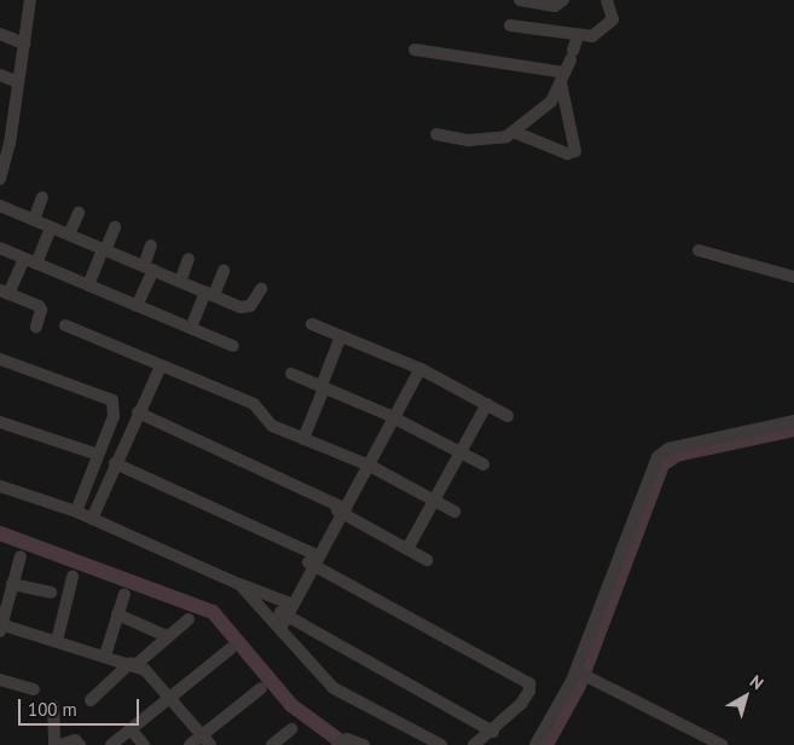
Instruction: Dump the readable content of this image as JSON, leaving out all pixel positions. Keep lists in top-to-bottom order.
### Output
{
  "scale_bar": "100 m",
  "north": "top right"
}
